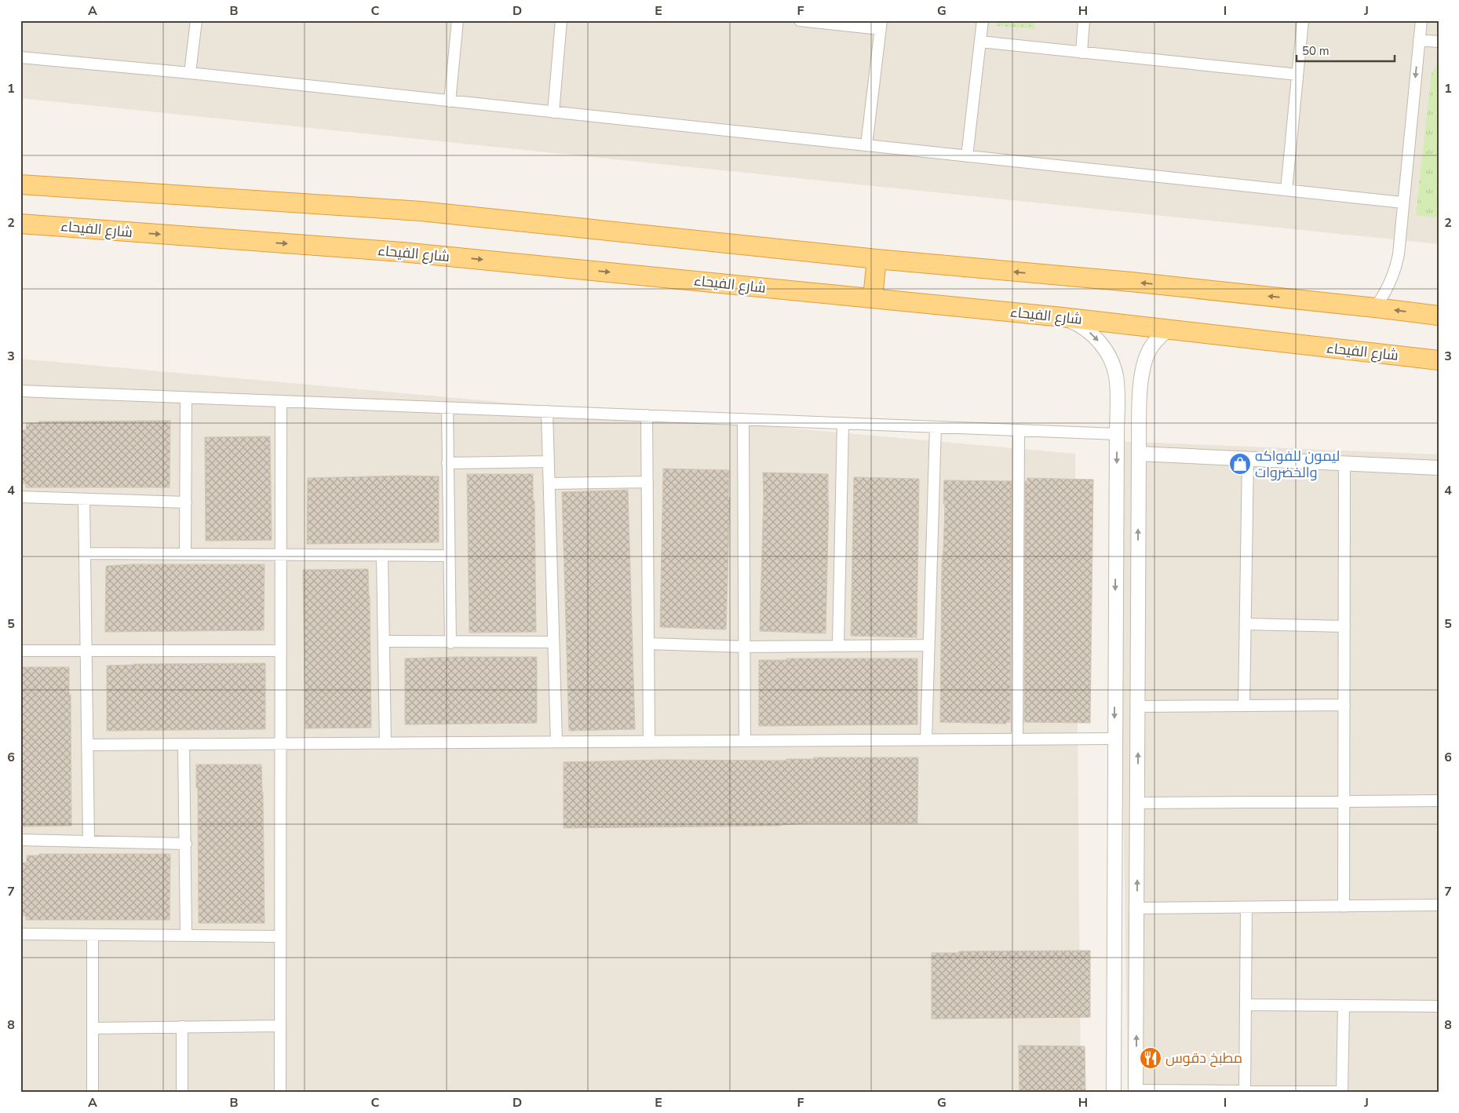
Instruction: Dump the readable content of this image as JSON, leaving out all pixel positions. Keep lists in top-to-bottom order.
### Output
{
  "streets": {
    "highway": ["شارع الفيحاء"]
  },
  "places": {
    "shop": ["ليمون للفواكه والخضروات"],
    "restaurant": ["مطبخ دقوس"]
  },
  "scale_bar": "50 m",
  "grid": {
    "columns": [
      "A",
      "B",
      "C",
      "D",
      "E",
      "F",
      "G",
      "H",
      "I",
      "J"
    ],
    "rows": [
      "1",
      "2",
      "3",
      "4",
      "5",
      "6",
      "7",
      "8"
    ]
  }
}
